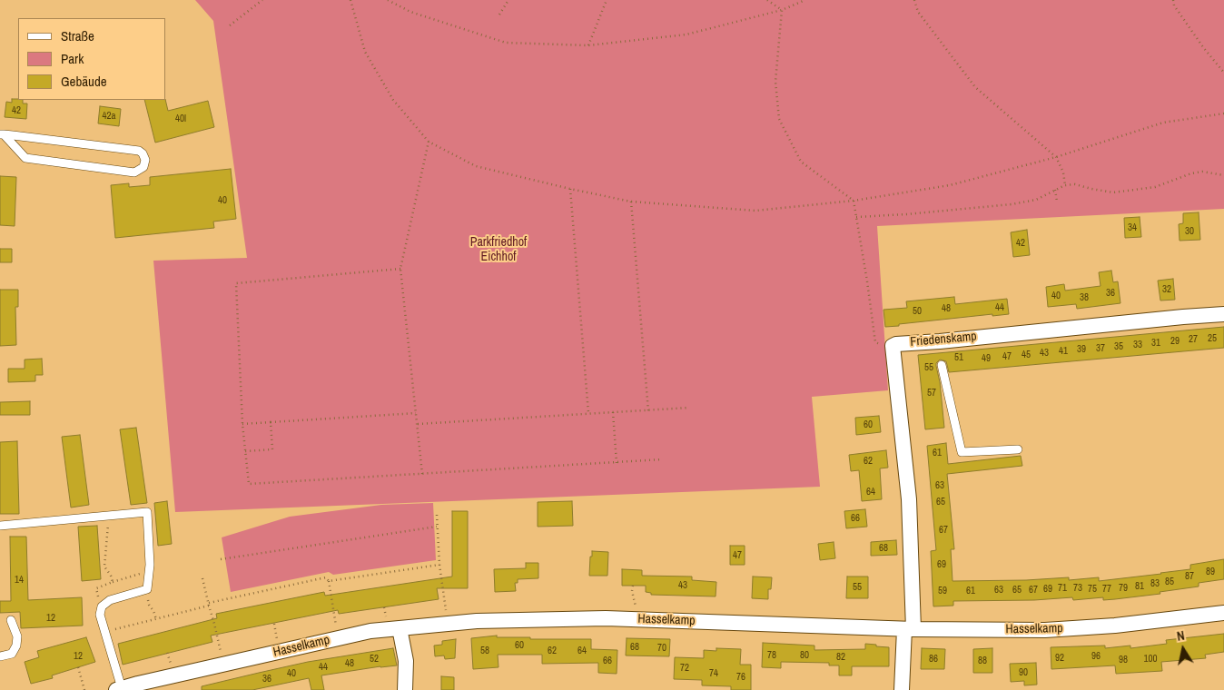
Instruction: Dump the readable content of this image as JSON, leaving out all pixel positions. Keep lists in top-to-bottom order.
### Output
{
  "streets": {
    "street": ["Friedenskamp", "Hasselkamp"]
  },
  "crossings": [
    ["Friedenskamp", "Hasselkamp"]
  ],
  "parks": ["Parkfriedhof Eichhof"],
  "house_numbers": [
    "42",
    "42a",
    "40l",
    "40",
    "34",
    "30",
    "42",
    "32",
    "36",
    "40",
    "38",
    "44",
    "48",
    "50",
    "25",
    "27",
    "29",
    "31",
    "33",
    "35",
    "37",
    "39",
    "41",
    "43",
    "45",
    "47",
    "51",
    "49",
    "55",
    "57",
    "60",
    "61",
    "62",
    "63",
    "64",
    "65",
    "66",
    "67",
    "68",
    "47",
    "69",
    "89",
    "87",
    "14",
    "85",
    "83",
    "43",
    "81",
    "55",
    "71",
    "73",
    "79",
    "69",
    "75",
    "77",
    "63",
    "65",
    "67",
    "59",
    "61",
    "12",
    "60",
    "68",
    "70",
    "58",
    "62",
    "64",
    "78",
    "80",
    "12",
    "96",
    "82",
    "92",
    "52",
    "86",
    "100",
    "98",
    "66",
    "88",
    "48",
    "44",
    "72",
    "90",
    "40",
    "74",
    "76",
    "36"
  ],
  "legend": ["Straße", "Park", "Gebäude"],
  "north": "top"
}
